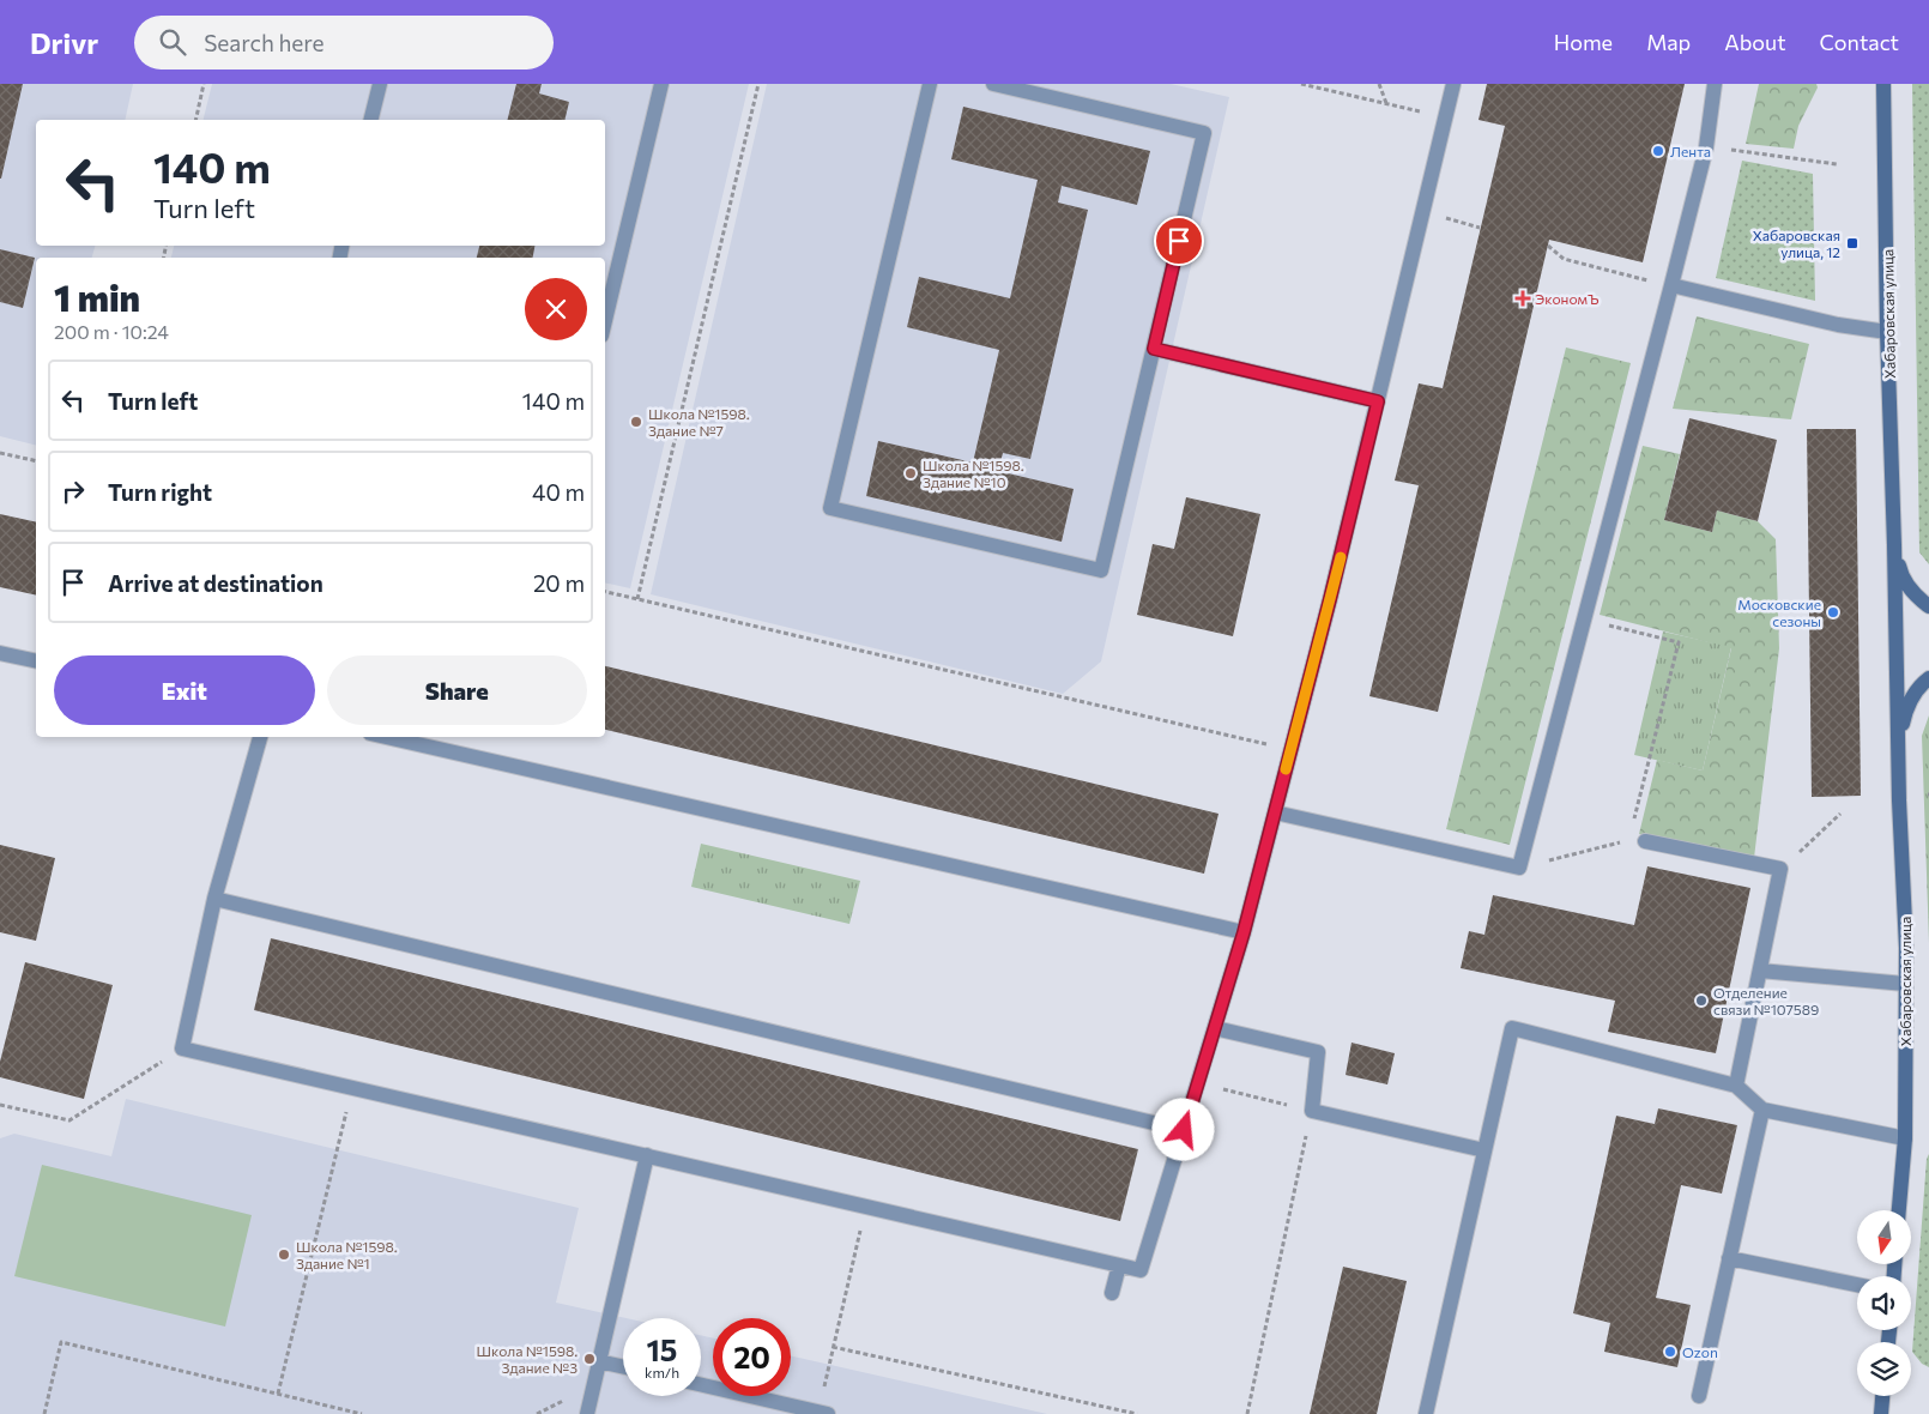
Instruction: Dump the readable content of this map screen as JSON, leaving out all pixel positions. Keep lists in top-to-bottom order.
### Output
{
  "streets": {
    "main road": ["Хабаровская улица"]
  },
  "places": {
    "other": [
      "Лента",
      "Школа №1598. Здание №7",
      "Школа №1598. Здание №10",
      "Московские сезоны",
      "Отделение связи №107589",
      "Школа №1598. Здание №1",
      "Ozon",
      "Школа №1598. Здание №3"
    ],
    "transit": ["Хабаровская улица, 12"],
    "health": ["ЭкономЪ"]
  },
  "north": "bottom",
  "page": {
    "header": "Drivr",
    "search": "Search here",
    "nav": [
      "Home",
      "Map",
      "About",
      "Contact"
    ],
    "turn": ["140 m", "Turn left"],
    "heading": ["1 min", "200 m · 10:24"],
    "list": [
      {
        "name": "Turn left",
        "value": "140 m"
      },
      {
        "name": "Turn right",
        "value": "40 m"
      },
      {
        "name": "Arrive at destination",
        "value": "20 m"
      }
    ],
    "buttons": ["Exit", "Share"],
    "speed": "15 km/h",
    "limit": "20"
  }
}
